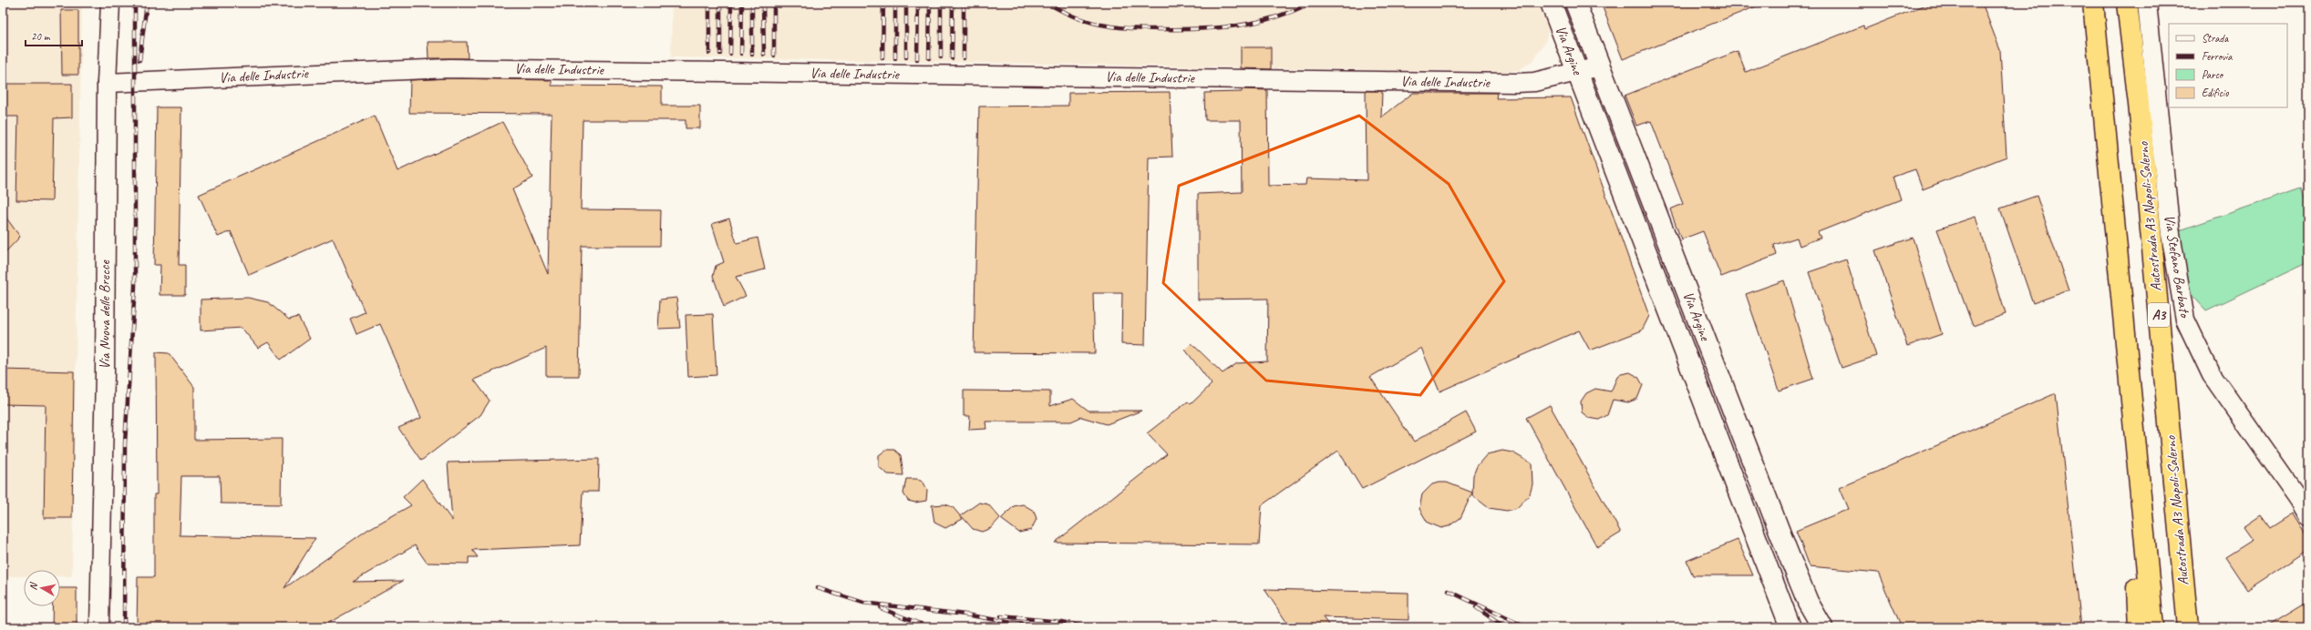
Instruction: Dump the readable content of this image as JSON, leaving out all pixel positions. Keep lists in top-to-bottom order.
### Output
{
  "streets": {
    "highway": ["Autostrada A3 Napoli-Salerno", "A3"],
    "street": [
      "Via Argine",
      "Via delle Industrie",
      "Via Stefano Barbato",
      "Via Nuova delle Brecce"
    ]
  },
  "crossings": [
    ["Via Argine", "Via delle Industrie"],
    ["Via delle Industrie", "Via Nuova delle Brecce"]
  ],
  "legend": [
    "Strada",
    "Ferrovia",
    "Parco",
    "Edificio"
  ],
  "scale_bar": "20 m",
  "north": "left"
}
